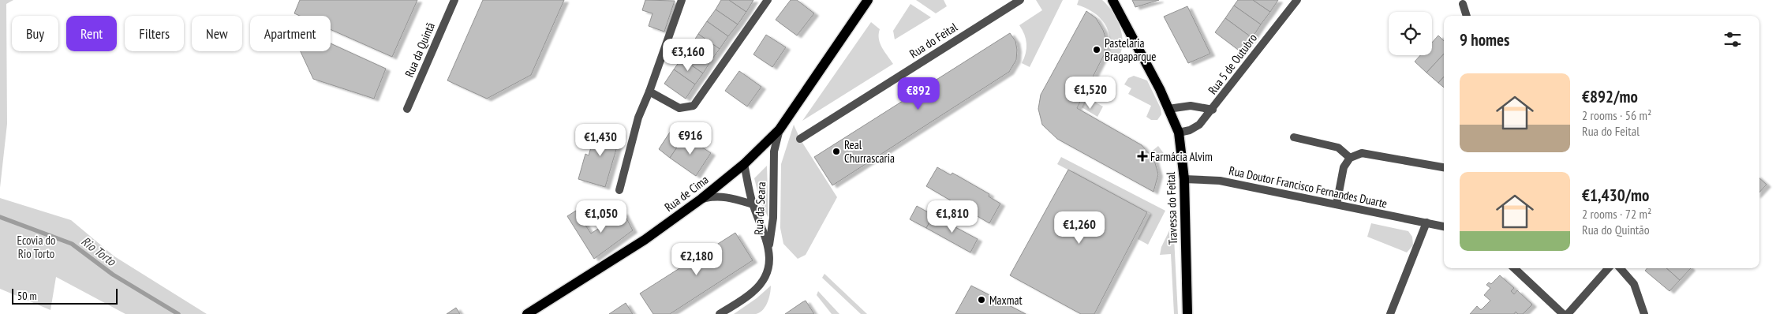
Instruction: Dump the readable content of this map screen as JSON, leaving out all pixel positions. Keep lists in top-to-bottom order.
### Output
{
  "streets": {
    "main road": ["Rua de Cima", "Travessa do Feital"],
    "street": [
      "Rua do Feital",
      "Rua da Quintã",
      "Rua 5 de Outubro",
      "Rua Doutor Francisco Fernandes Duarte",
      "Rua da Seara"
    ]
  },
  "crossings": [
    ["Rua 5 de Outubro", "Travessa do Feital"],
    ["Rua Doutor Francisco Fernandes Duarte", "Travessa do Feital"],
    ["Rua de Cima", "Rua da Seara"]
  ],
  "water": ["Rio Torto"],
  "parks": ["Ecovia do Rio Torto"],
  "places": {
    "other": ["Pastelaria Bragaparque", "Real Churrascaria", "Maxmat"],
    "health": ["Farmácia Alvim"]
  },
  "scale_bar": "50 m",
  "page": {
    "chip": [
      "Buy",
      "Rent",
      "Filters",
      "New",
      "Apartment"
    ],
    "heading": "9 homes",
    "price": [
      "€3,160",
      "€1,520",
      "€892",
      "€916",
      "€1,430",
      "€1,050",
      "€1,810",
      "€1,260",
      "€2,180"
    ],
    "list": [
      {
        "name": "€892/mo",
        "note": "2 rooms · 56 m² · Rua do Feital"
      },
      {
        "name": "€1,430/mo",
        "note": "2 rooms · 72 m² · Rua do Quintão"
      }
    ],
    "scale": "50 m"
  }
}
